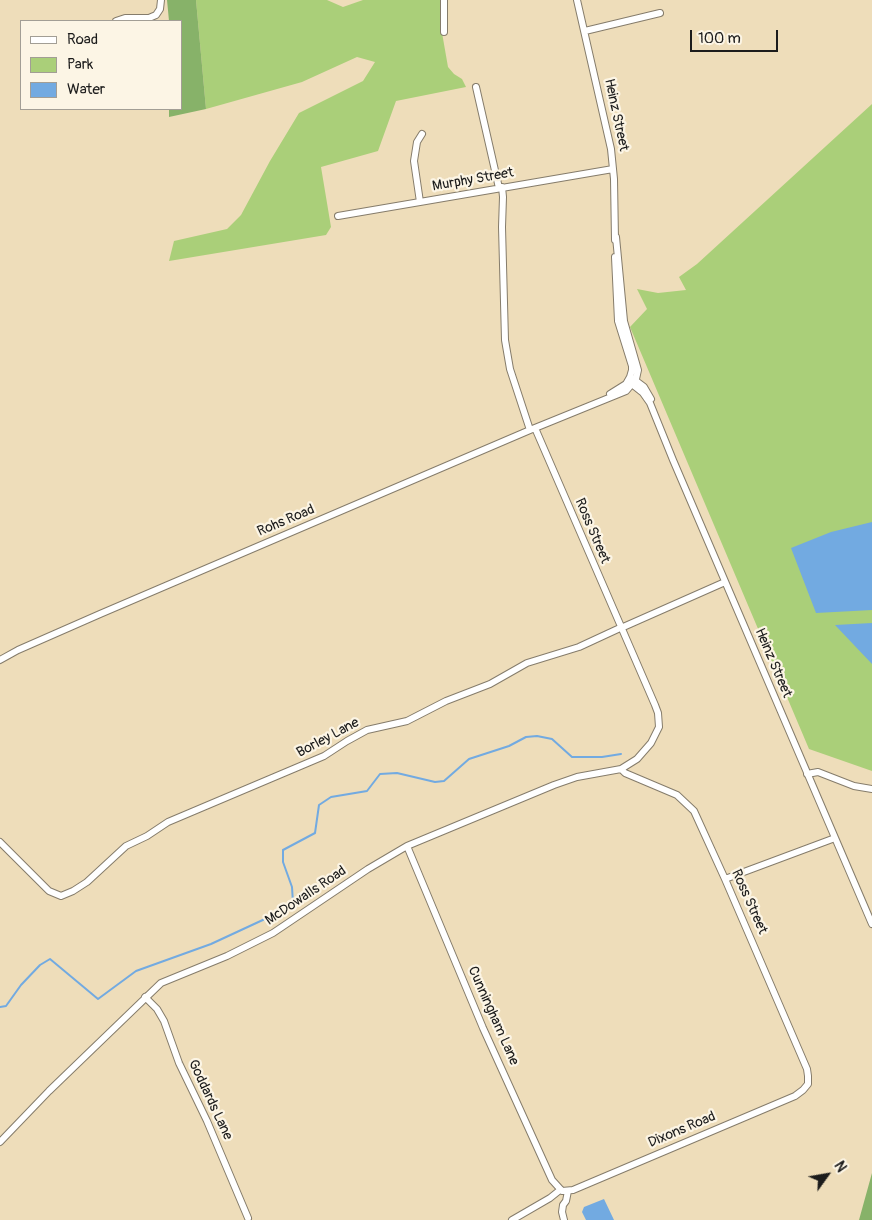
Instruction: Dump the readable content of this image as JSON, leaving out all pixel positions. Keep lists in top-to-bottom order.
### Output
{
  "streets": {
    "street": [
      "Heinz Street",
      "Murphy Street",
      "Rohs Road",
      "Ross Street",
      "Borley Lane",
      "McDowalls Road",
      "Cunningham Lane",
      "Goddards Lane",
      "Dixons Road"
    ]
  },
  "crossings": [
    ["Heinz Street", "Murphy Street"],
    ["Heinz Street", "Rohs Road"],
    ["Heinz Street", "Borley Lane"],
    ["Murphy Street", "Ross Street"],
    ["Rohs Road", "Ross Street"],
    ["Ross Street", "Borley Lane"],
    ["Ross Street", "McDowalls Road"],
    ["Ross Street", "Dixons Road"],
    ["McDowalls Road", "Cunningham Lane"],
    ["McDowalls Road", "Goddards Lane"],
    ["Cunningham Lane", "Dixons Road"]
  ],
  "legend": ["Road", "Park", "Water"],
  "scale_bar": "100 m",
  "north": "top right"
}
